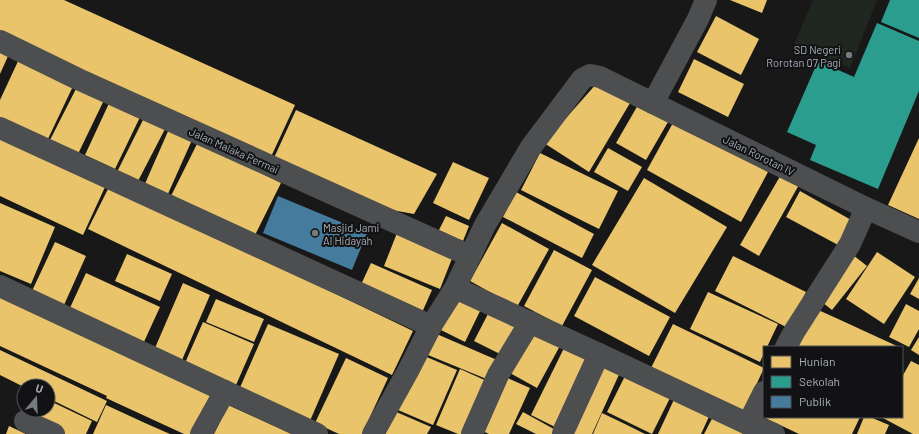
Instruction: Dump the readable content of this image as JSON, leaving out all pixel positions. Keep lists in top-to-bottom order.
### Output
{
  "streets": {
    "street": ["Jalan Malaka Permai", "Jalan Rorotan IV"]
  },
  "crossings": [
    ["Jalan Malaka Permai", "Jalan Rorotan IV"]
  ],
  "places": ["SD Negeri Rorotan 07 Pagi", "Masjid Jami Al Hidayah"],
  "legend": ["Hunian", "Sekolah", "Publik"],
  "north": "top"
}
